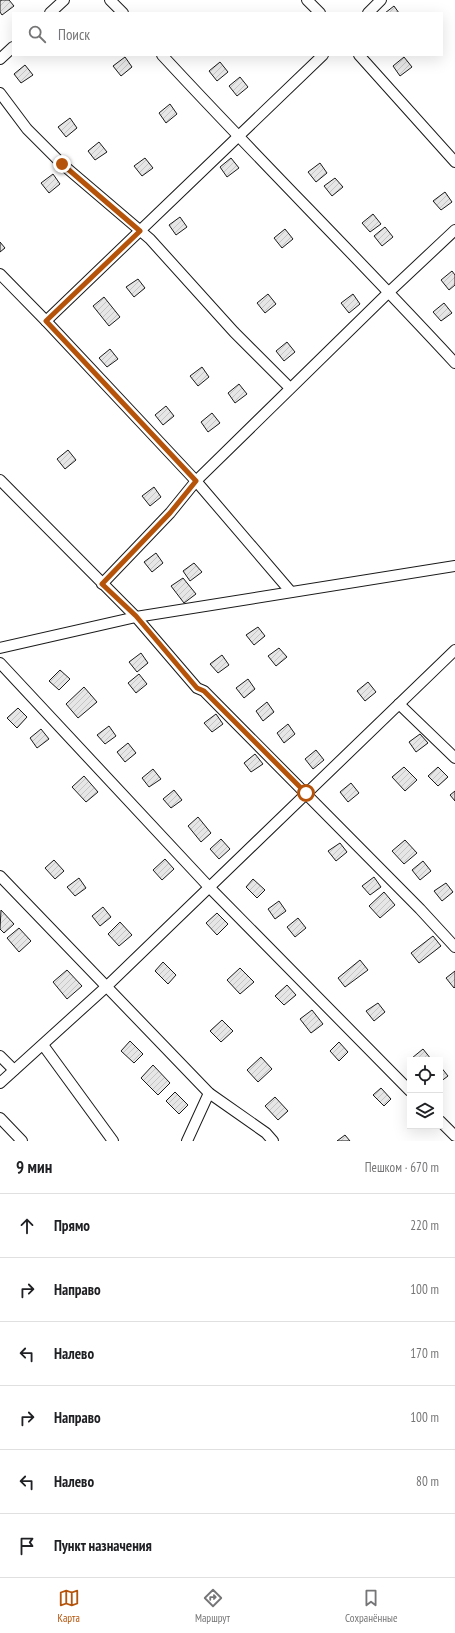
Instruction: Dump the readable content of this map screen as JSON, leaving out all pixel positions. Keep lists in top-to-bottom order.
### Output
{
  "page": {
    "search": "Поиск",
    "heading": ["9 мин", "Пешком · 670 m"],
    "list": [
      ["Прямо", "220 m"],
      ["Направо", "100 m"],
      ["Налево", "170 m"],
      ["Направо", "100 m"],
      ["Налево", "80 m"],
      "Пункт назначения"
    ],
    "nav": ["Карта", "Маршрут", "Сохранённые"]
  }
}
